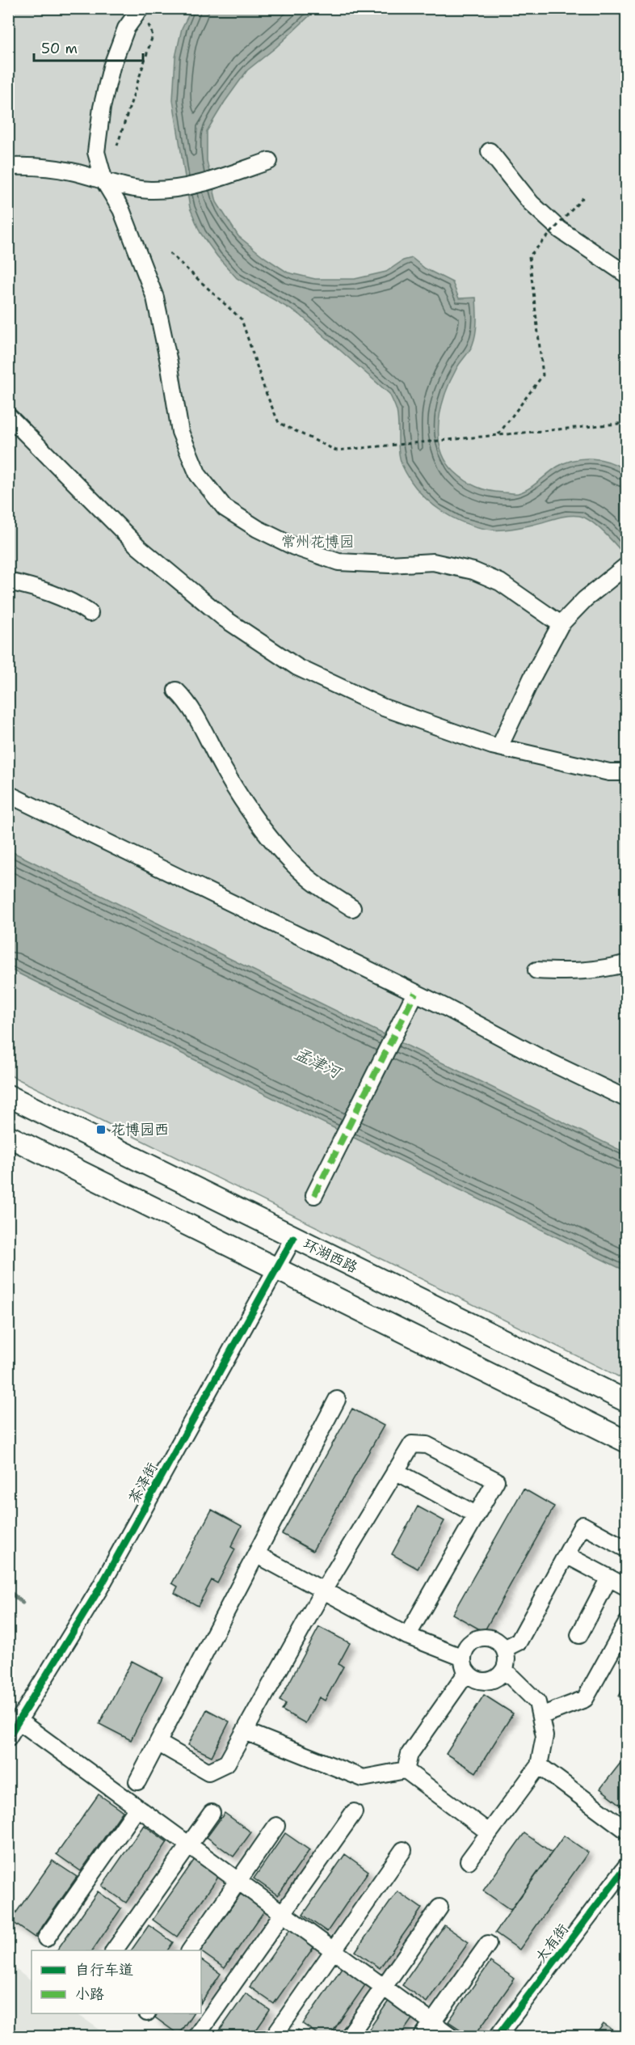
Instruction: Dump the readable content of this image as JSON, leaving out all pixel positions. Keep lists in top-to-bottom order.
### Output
{
  "streets": {
    "main road": ["环湖西路"],
    "street": ["茶泽街", "大有街"]
  },
  "crossings": [
    ["环湖西路", "茶泽街"]
  ],
  "water": ["孟津河"],
  "parks": ["常州花博园"],
  "places": {
    "transit": ["花博园西"]
  },
  "legend": ["自行车道", "小路"],
  "scale_bar": "50 m"
}
